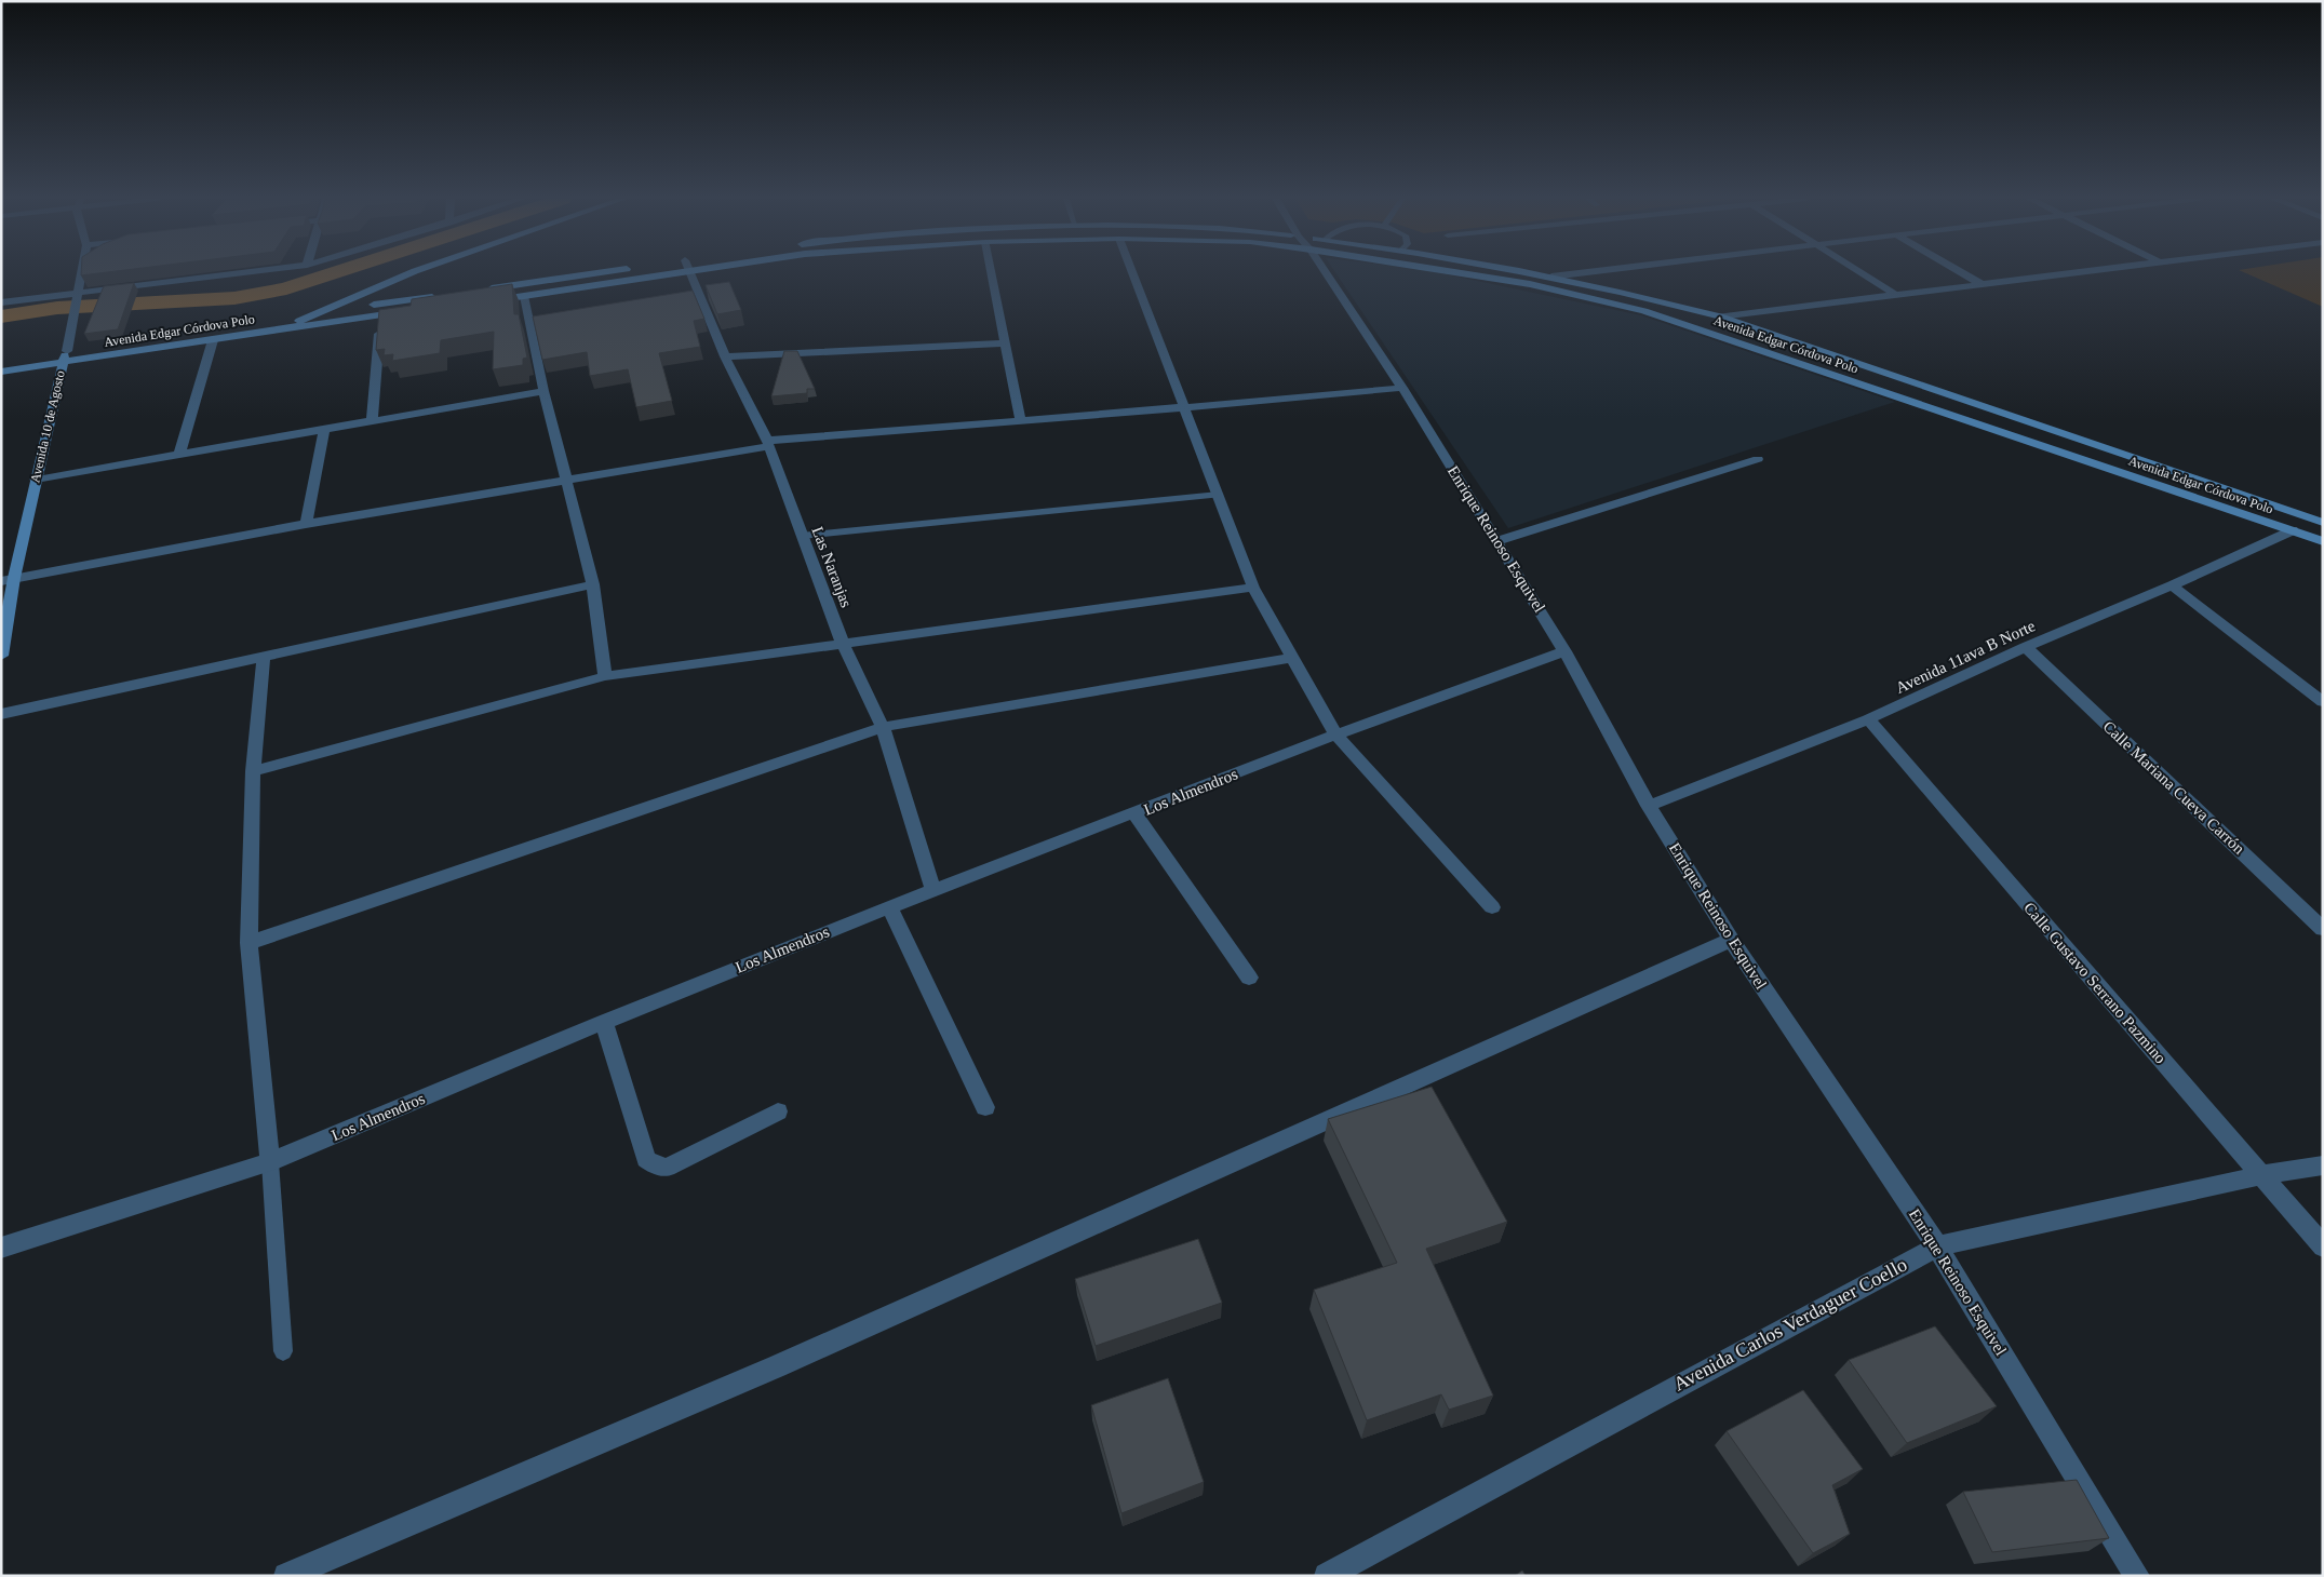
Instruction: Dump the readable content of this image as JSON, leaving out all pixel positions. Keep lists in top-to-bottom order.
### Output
{
  "streets": {
    "main road": ["Avenida Edgar Córdova Polo", "Avenida 10 de Agosto"],
    "street": [
      "Enrique Reinoso Esquivel",
      "Las Naranjas",
      "Avenida 11ava B Norte",
      "Calle Mariana Cueva Carrón",
      "Los Almendros",
      "Calle Gustavo Serrano Pazmino",
      "Avenida Carlos Verdaguer Coello"
    ]
  },
  "crossings": [
    ["Avenida Edgar Córdova Polo", "Avenida 10 de Agosto"],
    ["Avenida Edgar Córdova Polo", "Avenida 11ava B Norte"],
    ["Enrique Reinoso Esquivel", "Avenida 11ava B Norte"],
    ["Enrique Reinoso Esquivel", "Los Almendros"],
    ["Enrique Reinoso Esquivel", "Avenida Carlos Verdaguer Coello"],
    ["Las Naranjas", "Los Almendros"],
    ["Avenida 11ava B Norte", "Calle Mariana Cueva Carrón"],
    ["Avenida 11ava B Norte", "Calle Gustavo Serrano Pazmino"],
    ["Calle Gustavo Serrano Pazmino", "Avenida Carlos Verdaguer Coello"]
  ]
}
